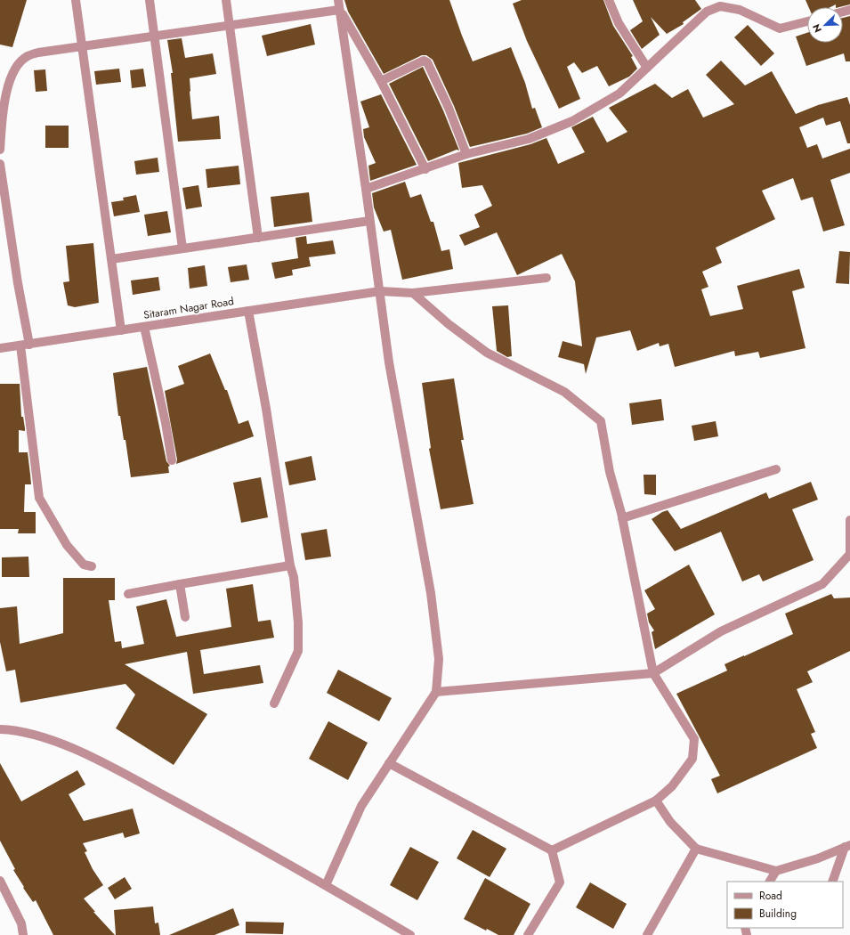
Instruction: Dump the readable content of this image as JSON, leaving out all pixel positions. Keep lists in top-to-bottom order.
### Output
{
  "streets": {
    "street": ["Sitaram Nagar Road"]
  },
  "legend": ["Road", "Building"],
  "north": "bottom left"
}
